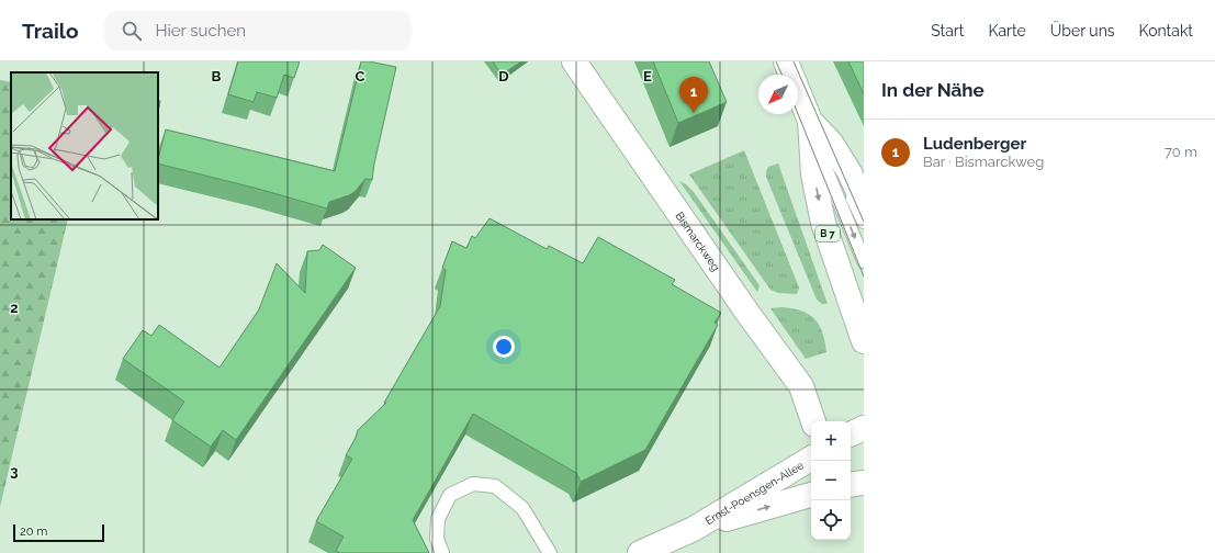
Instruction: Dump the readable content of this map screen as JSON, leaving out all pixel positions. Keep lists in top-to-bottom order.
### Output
{
  "streets": {
    "street": ["B 7", "Bismarckweg", "Ernst-Poensgen-Allee"]
  },
  "scale_bar": "20 m",
  "north": "bottom left",
  "page": {
    "header": "Trailo",
    "search": "Hier suchen",
    "nav": [
      "Start",
      "Karte",
      "Über uns",
      "Kontakt"
    ],
    "heading": "In der Nähe",
    "pins": "1",
    "list": [
      {
        "mark": "1",
        "name": "Ludenberger",
        "note": "Bar · Bismarckweg",
        "value": "70 m"
      }
    ],
    "map_buttons": ["+", "−"],
    "scale": "20 m"
  },
  "grid": {
    "columns": [
      "B",
      "C",
      "D",
      "E"
    ],
    "rows": ["2", "3"]
  }
}
